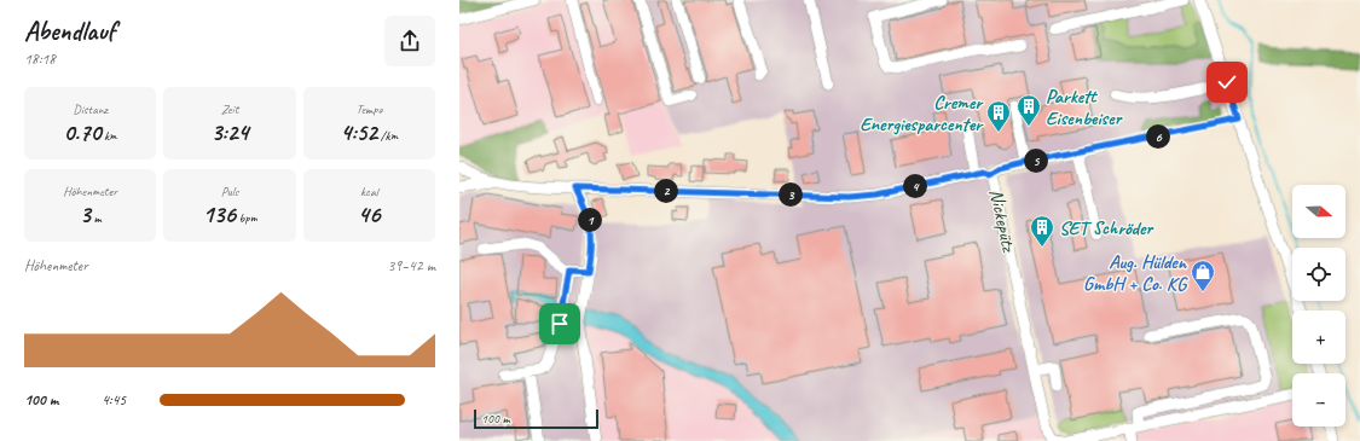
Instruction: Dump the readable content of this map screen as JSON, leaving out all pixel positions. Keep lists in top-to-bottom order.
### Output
{
  "streets": {
    "street": ["Nickepütz"]
  },
  "places": {
    "building": ["Parkett Eisenbeiser", "Cremer Energiesparcenter", "SET Schröder"],
    "shop": ["Aug. Hülden GmbH + Co. KG"]
  },
  "scale_bar": "100 m",
  "north": "right",
  "page": {
    "heading": ["Abendlauf", "18:18"],
    "stats": [
      ["Distanz", "0.70 km"],
      ["Zeit", "3:24"],
      ["Tempo", "4:52 /km"],
      ["Höhenmeter", "3 m"],
      ["Puls", "136 bpm"],
      ["kcal", "46"]
    ],
    "pins": [
      "6",
      "5",
      "4",
      "2",
      "3",
      "1"
    ],
    "map_buttons": ["+", "−"],
    "chart": ["Höhenmeter", "39–42 m"],
    "list": [
      {
        "name": "100 m",
        "note": "4:45"
      }
    ],
    "scale": "100 m"
  }
}
